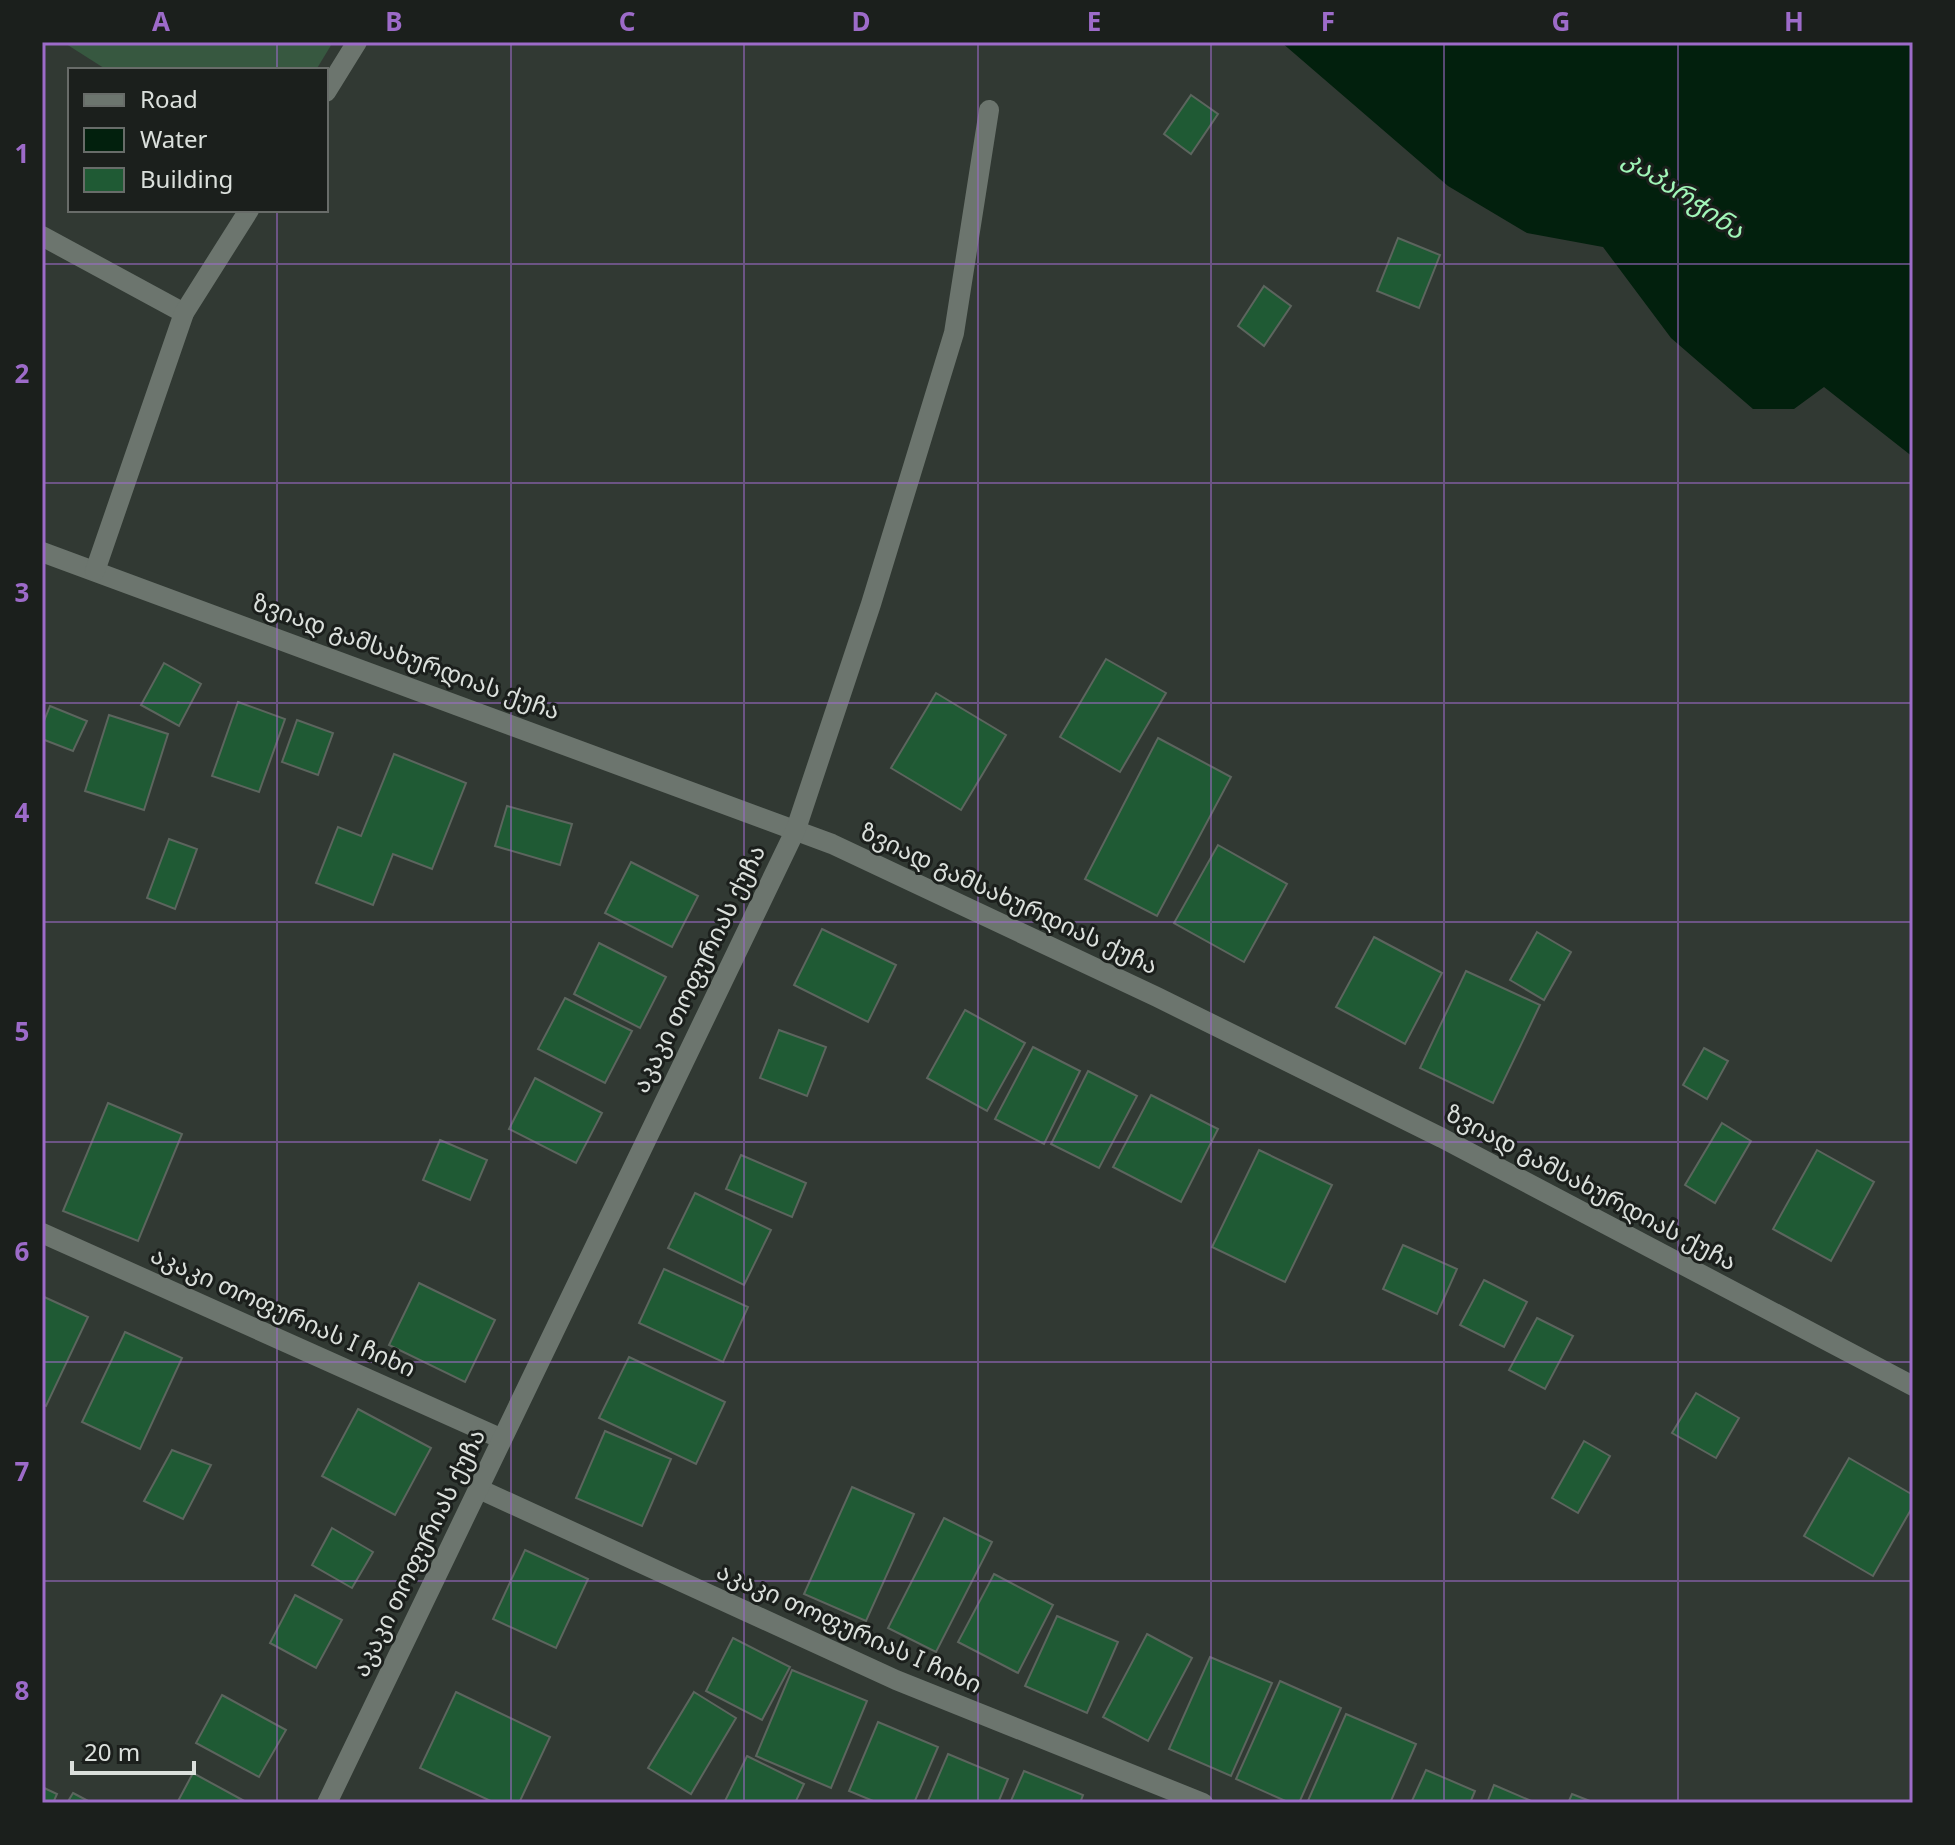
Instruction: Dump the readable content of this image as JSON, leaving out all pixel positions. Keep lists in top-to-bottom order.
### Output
{
  "streets": {
    "street": ["ზვიად გამსახურდიას ქუჩა", "აკაკი თოფურიას ქუჩა", "აკაკი თოფურიას I ჩიხი"]
  },
  "crossings": [
    ["ზვიად გამსახურდიას ქუჩა", "აკაკი თოფურიას ქუჩა"],
    ["აკაკი თოფურიას ქუჩა", "აკაკი თოფურიას I ჩიხი"]
  ],
  "water": ["კაპარჭინა"],
  "legend": ["Road", "Water", "Building"],
  "scale_bar": "20 m",
  "grid": {
    "columns": [
      "A",
      "B",
      "C",
      "D",
      "E",
      "F",
      "G",
      "H"
    ],
    "rows": [
      "1",
      "2",
      "3",
      "4",
      "5",
      "6",
      "7",
      "8"
    ]
  }
}
